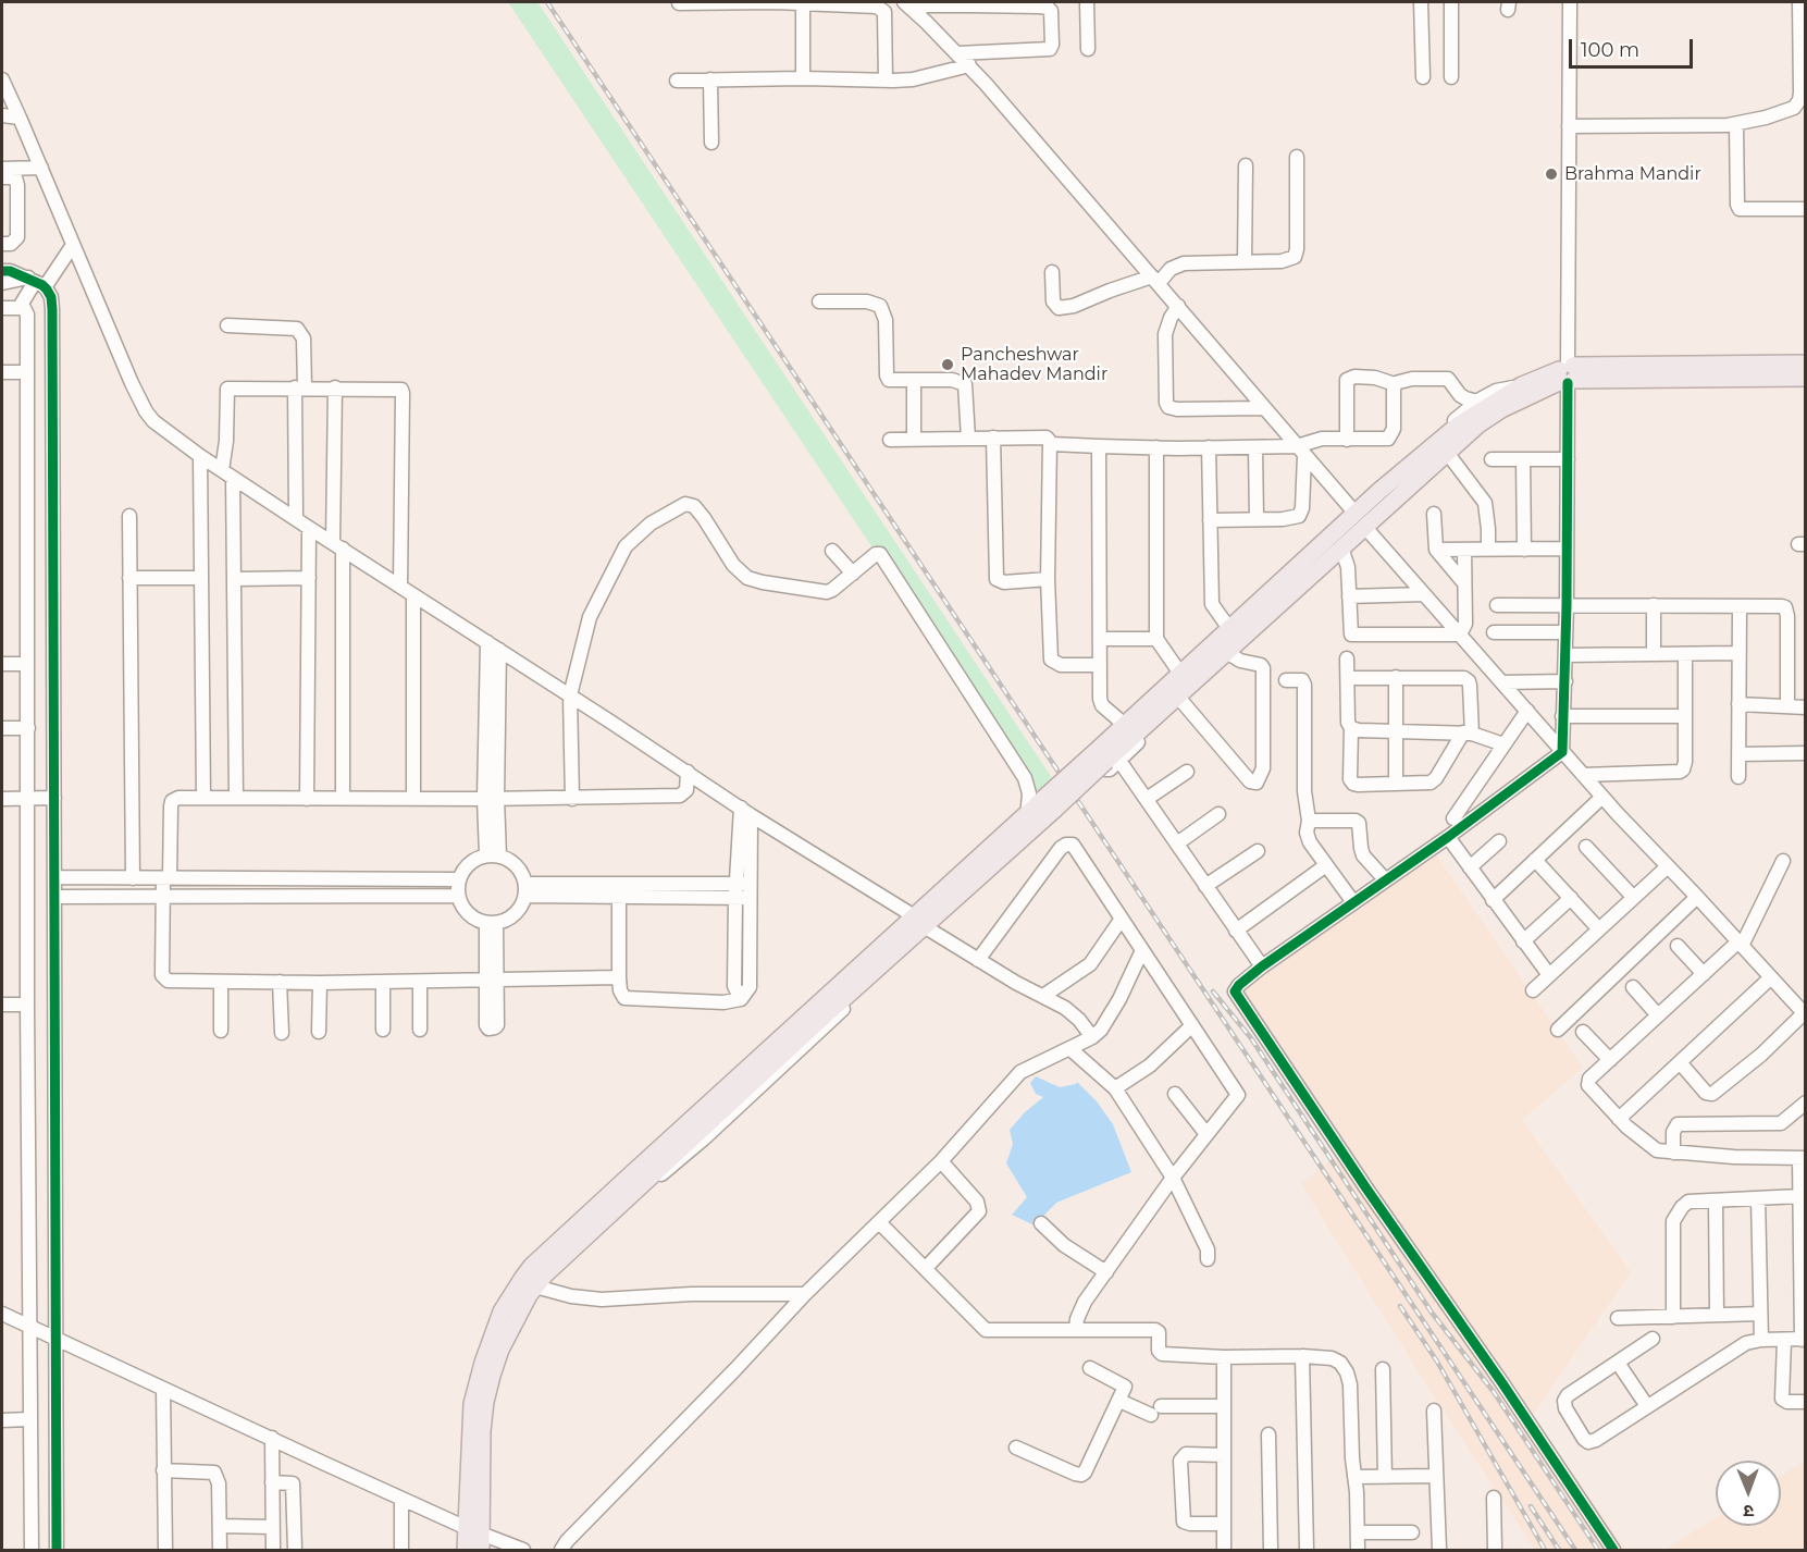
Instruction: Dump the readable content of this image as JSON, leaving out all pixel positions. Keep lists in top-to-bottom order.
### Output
{
  "places": ["Brahma Mandir", "Pancheshwar Mahadev Mandir"],
  "scale_bar": "100 m",
  "north": "bottom"
}
